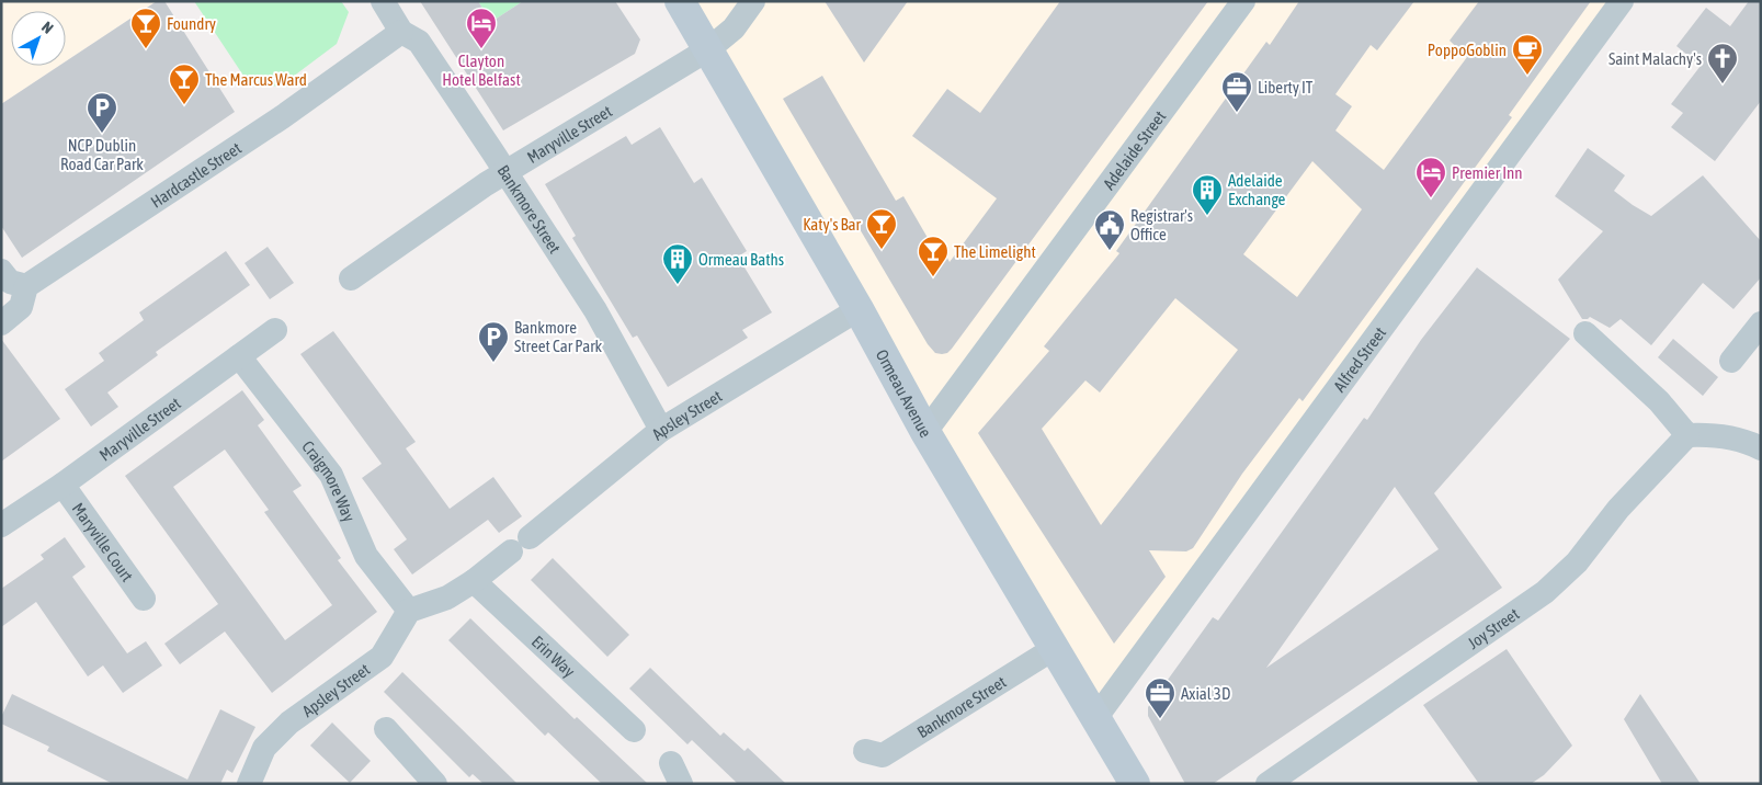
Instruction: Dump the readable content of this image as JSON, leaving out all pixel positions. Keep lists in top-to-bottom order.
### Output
{
  "streets": {
    "street": [
      "Maryville Street",
      "Adelaide Street",
      "Hardcastle Street",
      "Bankmore Street",
      "Alfred Street",
      "Ormeau Avenue",
      "Apsley Street",
      "Craigmore Way",
      "Maryville Court",
      "Joy Street",
      "Erin Way"
    ]
  },
  "crossings": [
    ["Maryville Street", "Bankmore Street"],
    ["Maryville Street", "Ormeau Avenue"],
    ["Maryville Street", "Craigmore Way"],
    ["Maryville Street", "Maryville Court"],
    ["Adelaide Street", "Ormeau Avenue"],
    ["Hardcastle Street", "Bankmore Street"],
    ["Bankmore Street", "Ormeau Avenue"],
    ["Bankmore Street", "Apsley Street"],
    ["Alfred Street", "Ormeau Avenue"],
    ["Ormeau Avenue", "Apsley Street"],
    ["Apsley Street", "Craigmore Way"],
    ["Apsley Street", "Erin Way"]
  ],
  "places": {
    "bar": [
      "Foundry",
      "The Marcus Ward",
      "Katy's Bar",
      "The Limelight"
    ],
    "hotel": ["Clayton Hotel Belfast", "Premier Inn"],
    "cafe": ["PoppoGoblin"],
    "church": ["Saint Malachy's"],
    "office": ["Liberty IT", "Axial 3D"],
    "parking": ["NCP Dublin Road Car Park", "Bankmore Street Car Park"],
    "building": ["Adelaide Exchange", "Ormeau Baths"],
    "public building": ["Registrar's Office"]
  },
  "north": "top right"
}
